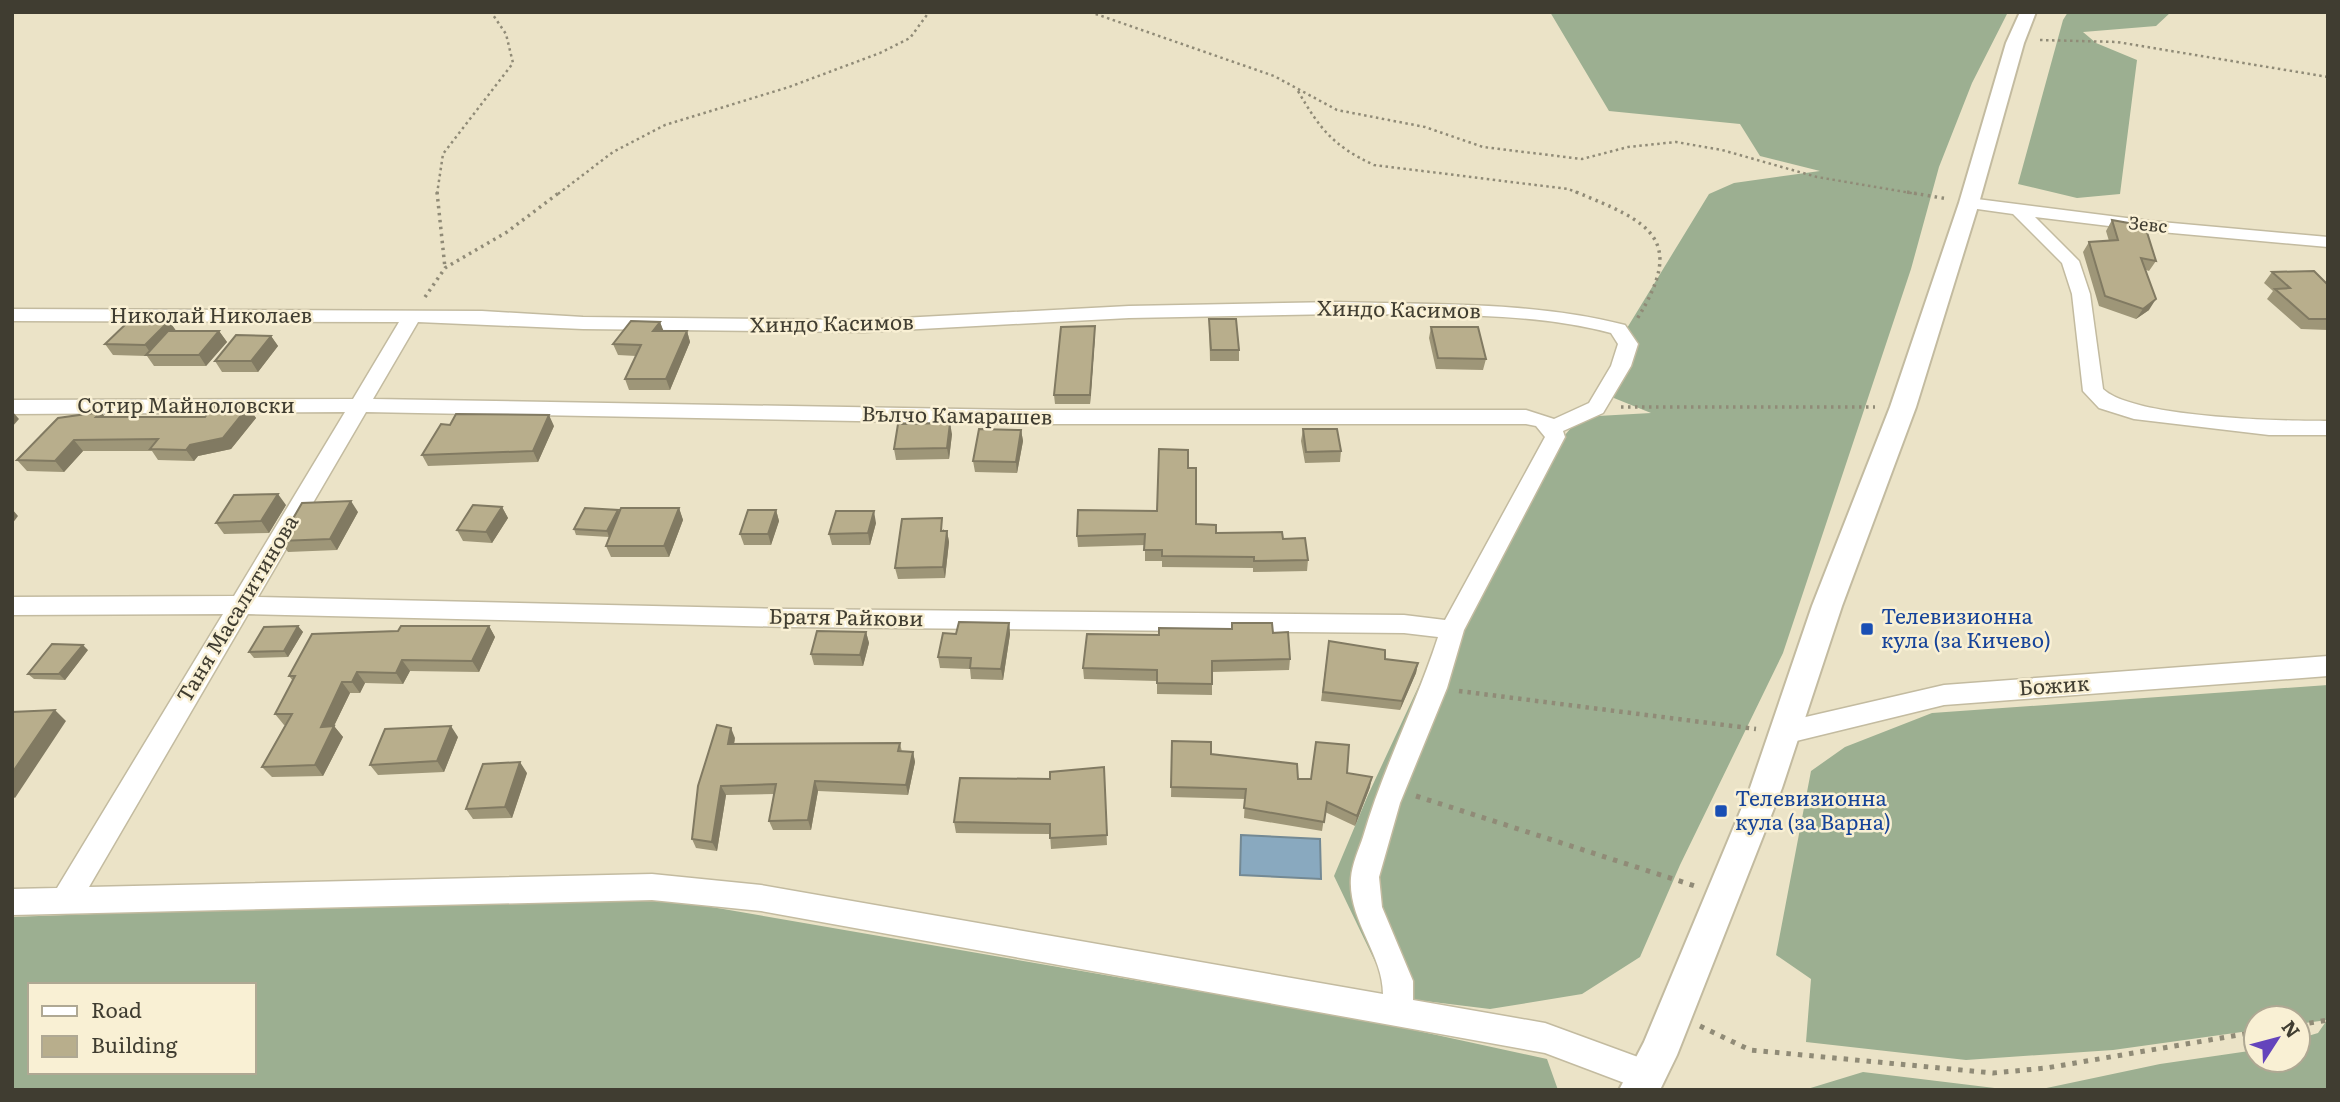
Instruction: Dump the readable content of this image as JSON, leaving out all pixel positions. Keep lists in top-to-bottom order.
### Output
{
  "streets": {
    "street": [
      "Зевс",
      "Хиндо Касимов",
      "Николай Николаев",
      "Сотир Майноловски",
      "Вълчо Камарашев",
      "Таня Масалитинова",
      "Братя Райкови",
      "Божик"
    ]
  },
  "crossings": [
    ["Хиндо Касимов", "Николай Николаев"],
    ["Хиндо Касимов", "Таня Масалитинова"],
    ["Николай Николаев", "Таня Масалитинова"],
    ["Сотир Майноловски", "Вълчо Камарашев"],
    ["Сотир Майноловски", "Таня Масалитинова"],
    ["Вълчо Камарашев", "Таня Масалитинова"],
    ["Таня Масалитинова", "Братя Райкови"]
  ],
  "places": {
    "transit": ["Телевизионна кула (за Кичево)", "Телевизионна кула (за Варна)"]
  },
  "legend": ["Road", "Building"],
  "north": "top right"
}
